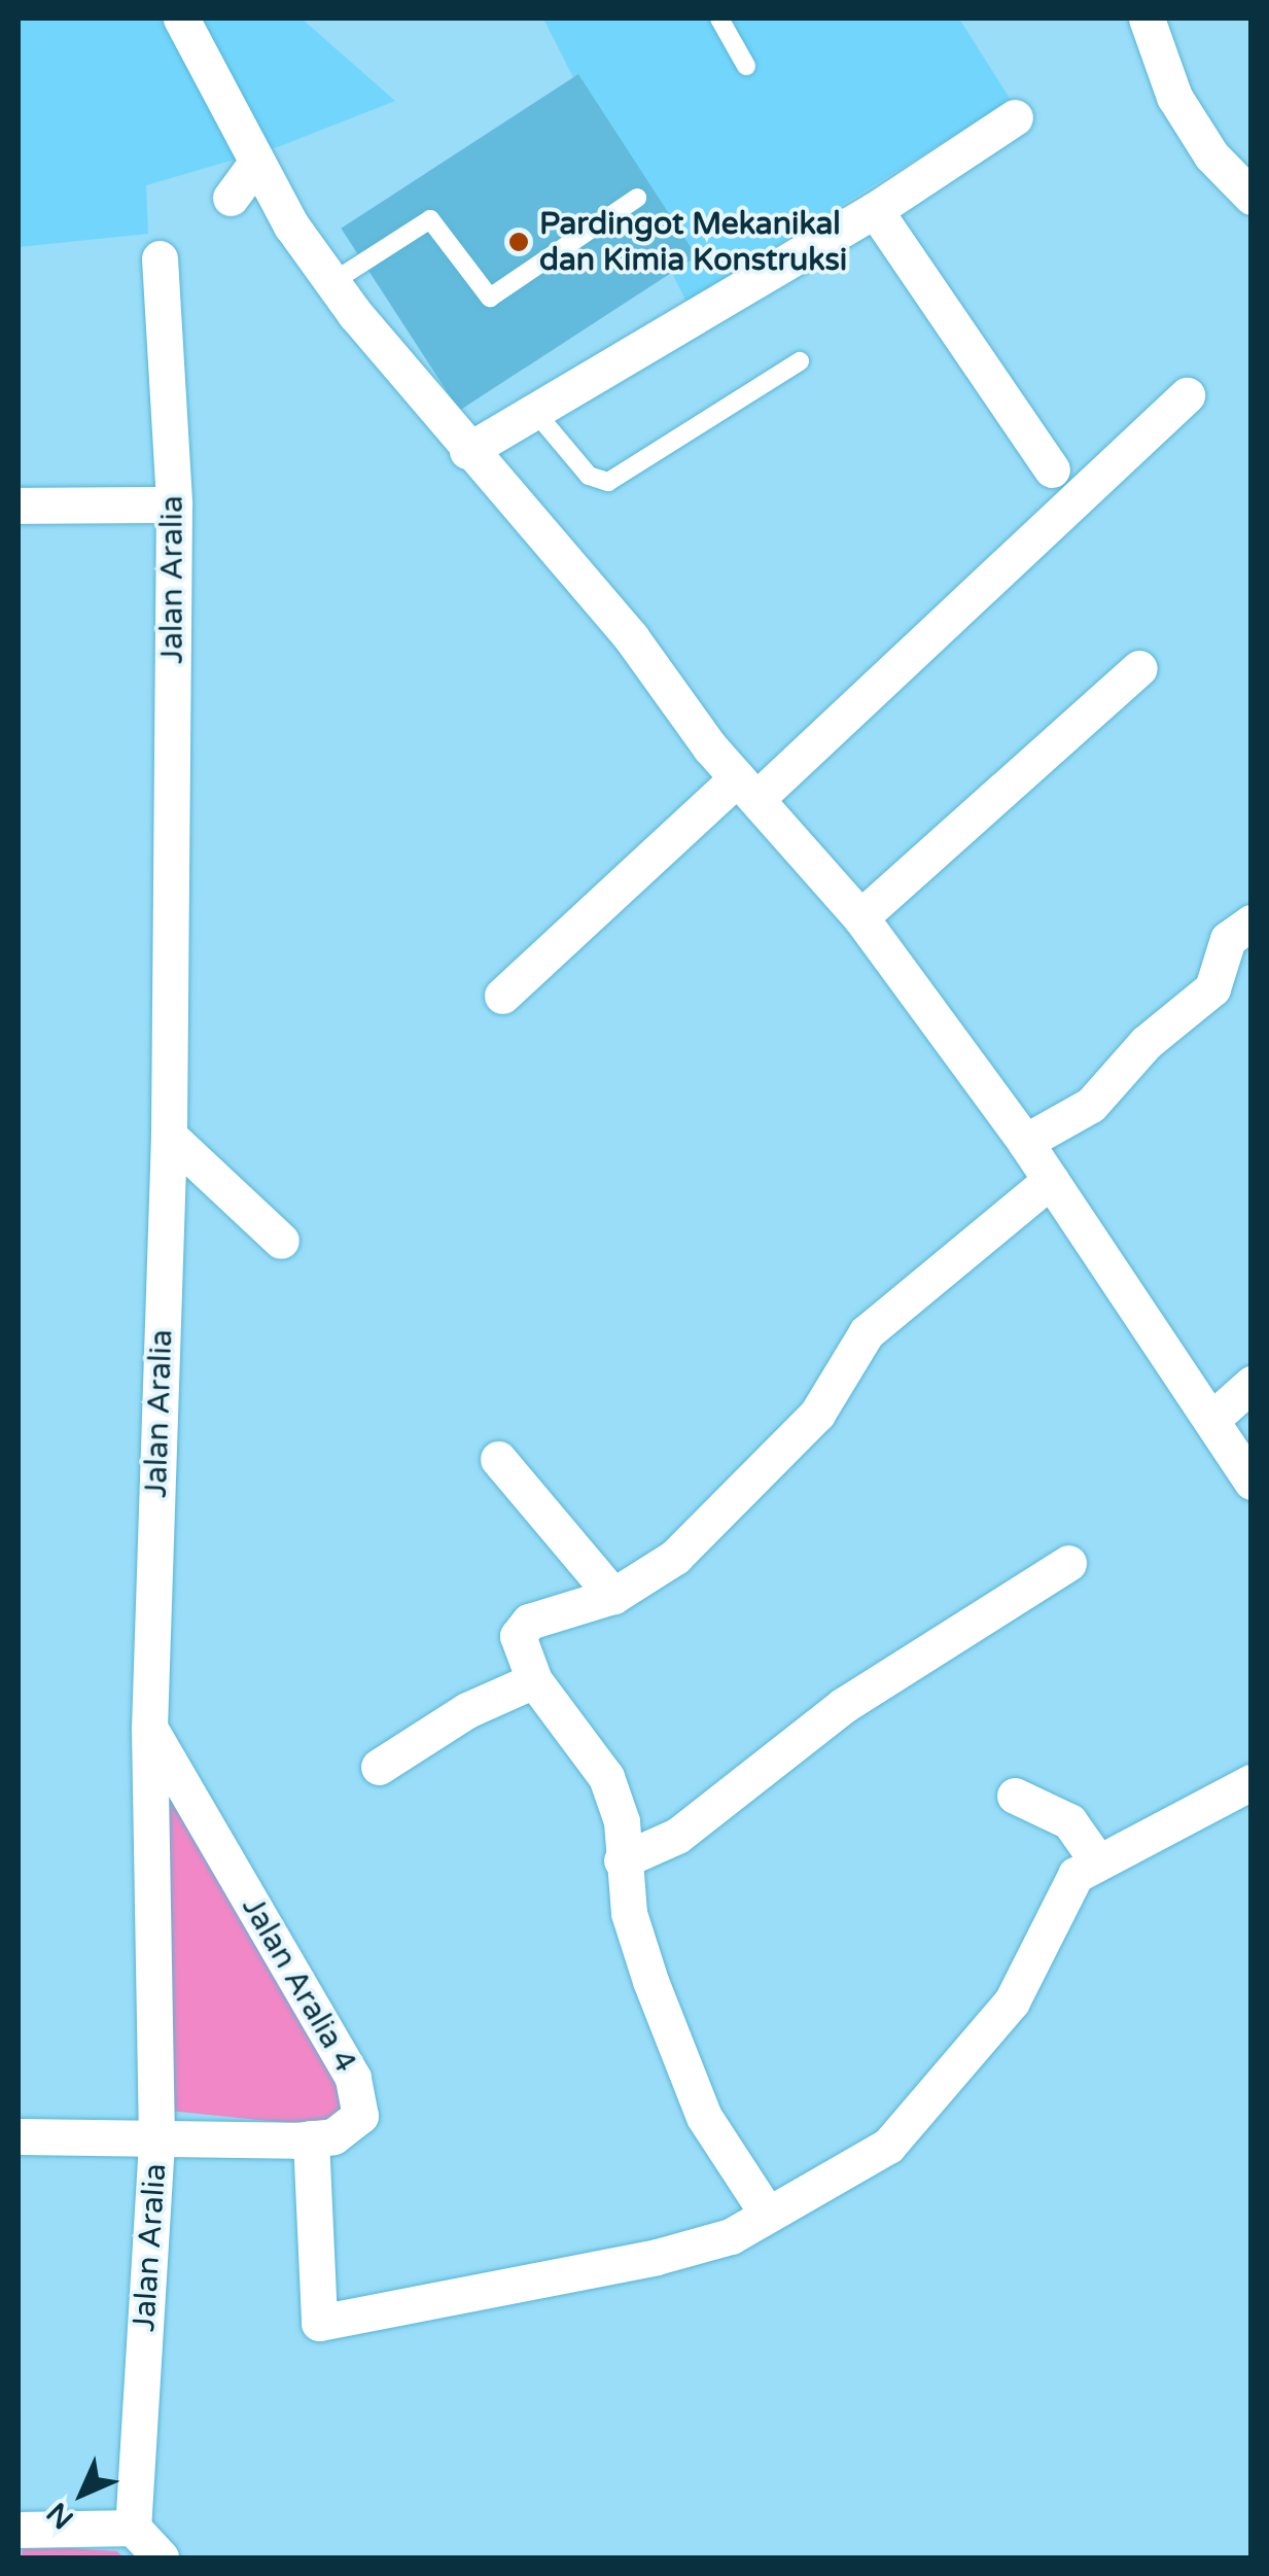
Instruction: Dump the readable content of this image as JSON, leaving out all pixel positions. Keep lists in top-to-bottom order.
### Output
{
  "streets": {
    "street": ["Jalan Aralia", "Jalan Aralia 4"]
  },
  "crossings": [
    ["Jalan Aralia", "Jalan Aralia 4"]
  ],
  "places": ["Pardingot Mekanikal dan Kimia Konstruksi"],
  "north": "bottom left"
}
